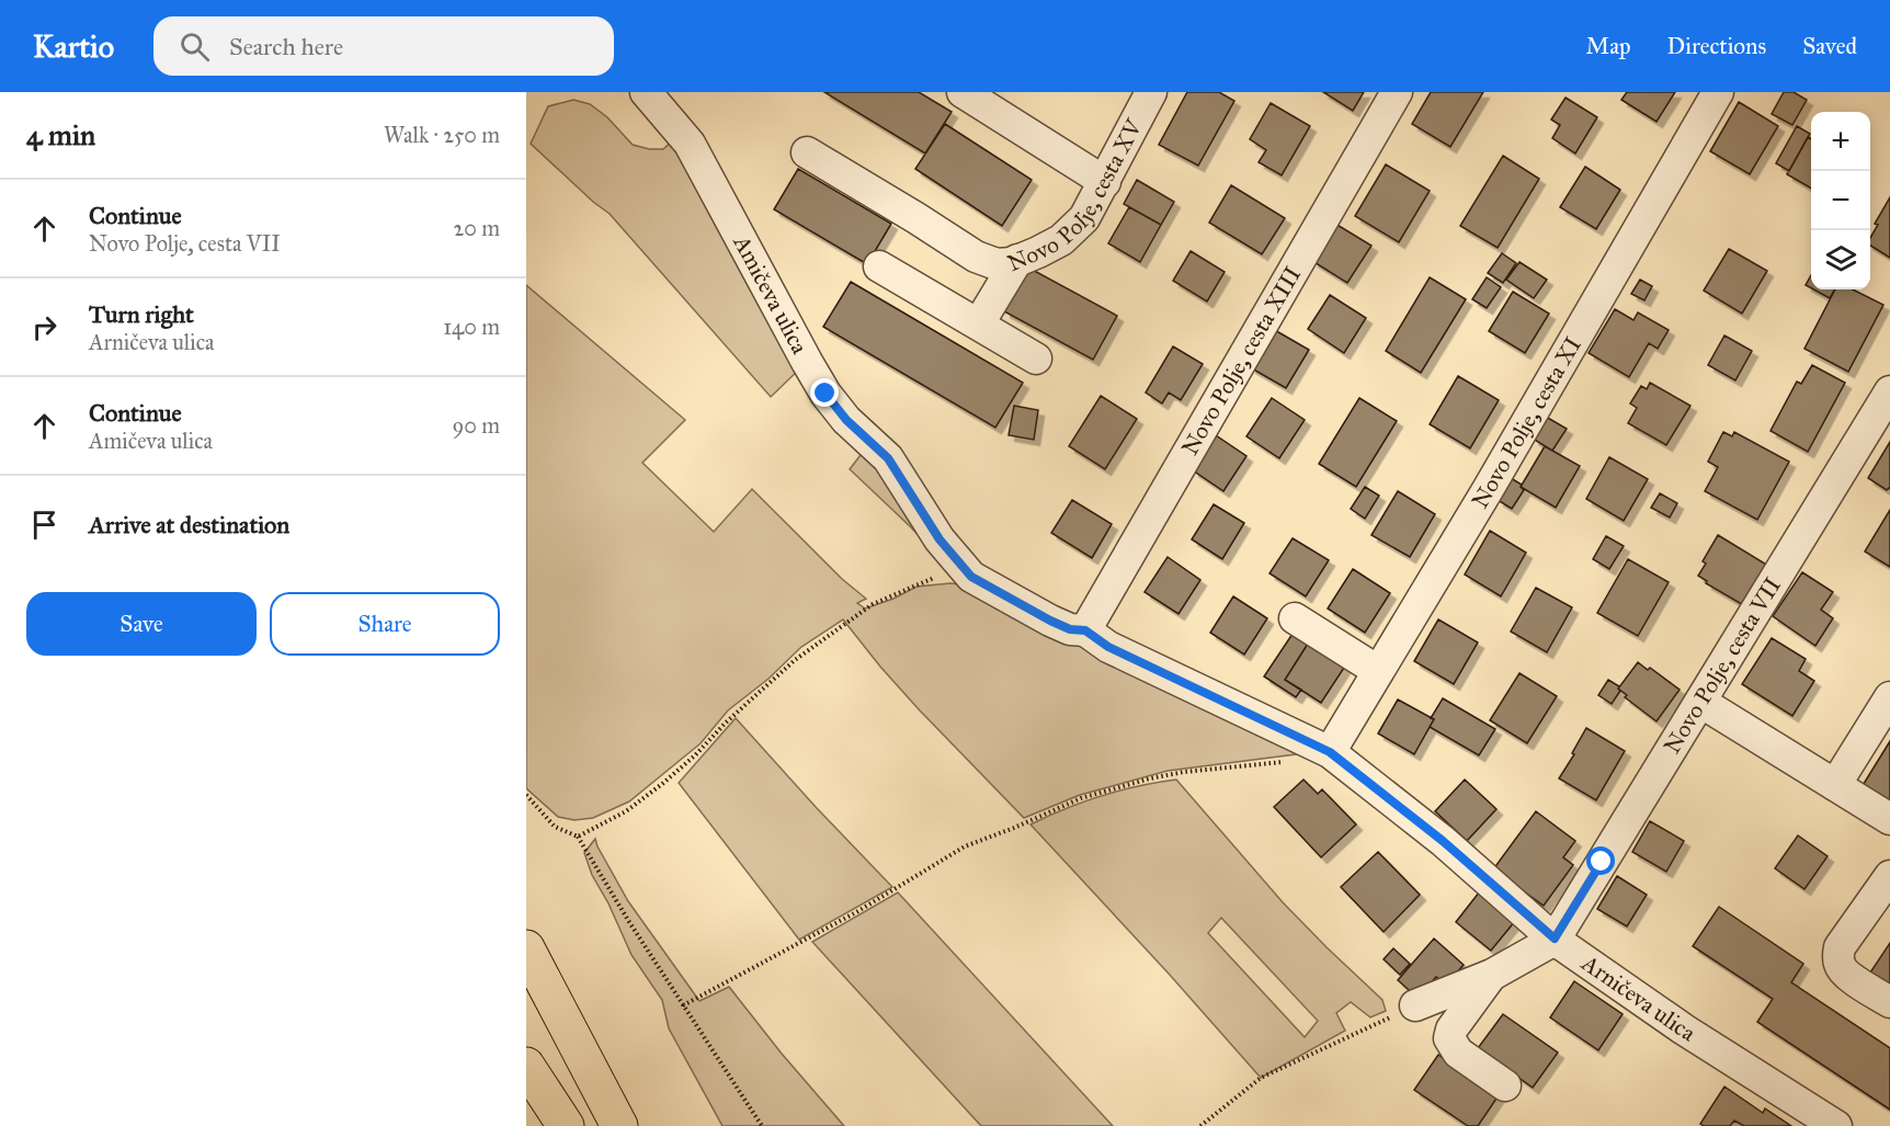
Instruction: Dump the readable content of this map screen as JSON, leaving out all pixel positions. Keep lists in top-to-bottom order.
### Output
{
  "streets": {
    "street": [
      "Novo Polje, cesta XV",
      "Amičeva ulica",
      "Novo Polje, cesta XIII",
      "Novo Polje, cesta XI",
      "Novo Polje, cesta VII",
      "Arničeva ulica"
    ]
  },
  "crossings": [
    ["Amičeva ulica", "Novo Polje, cesta XIII"],
    ["Amičeva ulica", "Arničeva ulica"],
    ["Novo Polje, cesta XIII", "Arničeva ulica"],
    ["Novo Polje, cesta XI", "Arničeva ulica"],
    ["Novo Polje, cesta VII", "Arničeva ulica"]
  ],
  "page": {
    "header": "Kartio",
    "search": "Search here",
    "nav": ["Map", "Directions", "Saved"],
    "heading": ["4 min", "Walk · 250 m"],
    "map_buttons": ["+", "−"],
    "list": [
      ["Continue", "Novo Polje, cesta VII", "20 m"],
      ["Turn right", "Arničeva ulica", "140 m"],
      ["Continue", "Amičeva ulica", "90 m"],
      "Arrive at destination"
    ],
    "buttons": ["Save", "Share"]
  }
}
